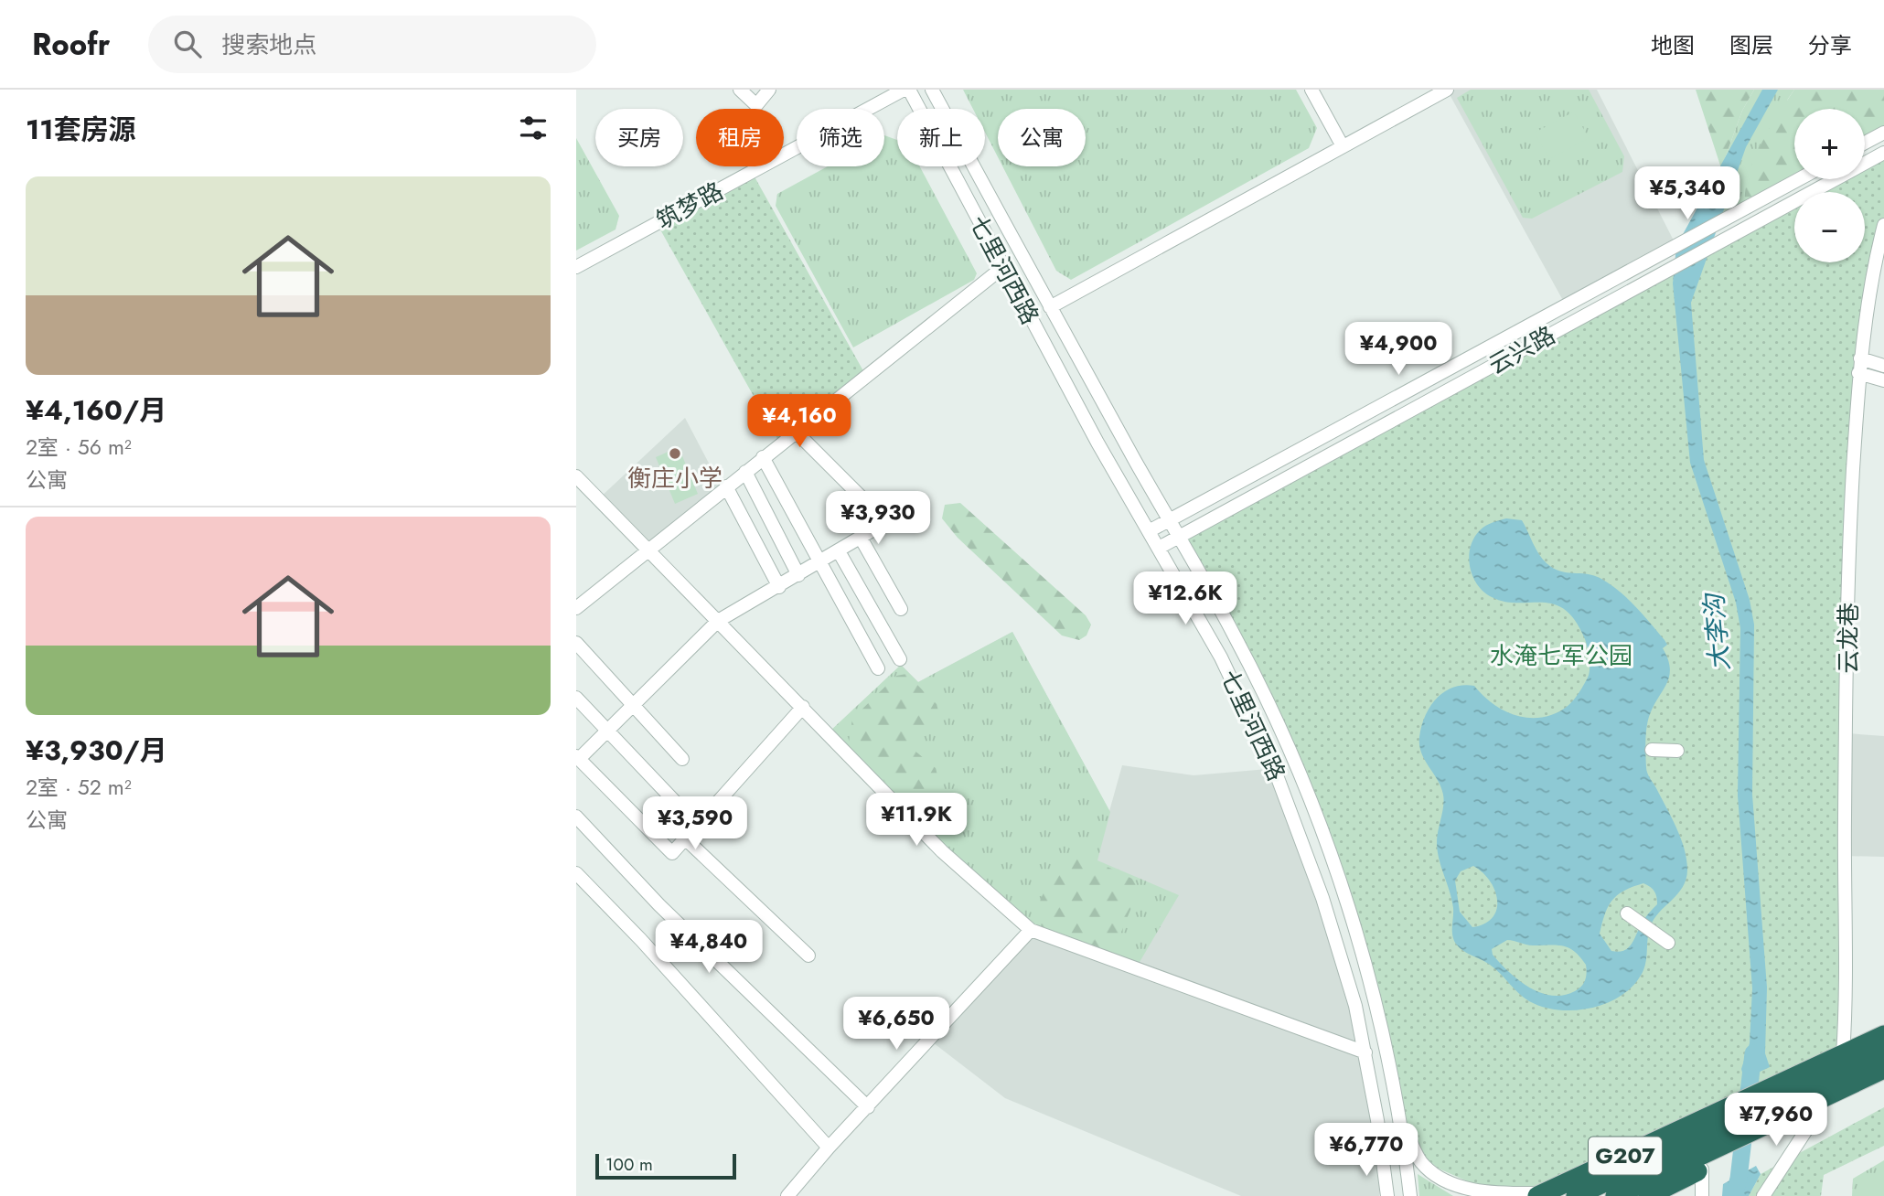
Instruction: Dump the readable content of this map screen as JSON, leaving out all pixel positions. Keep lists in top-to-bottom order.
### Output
{
  "streets": {
    "highway": ["G207"],
    "street": [
      "筑梦路",
      "七里河西路",
      "云兴路",
      "云龙巷"
    ]
  },
  "crossings": [
    ["七里河西路", "云兴路"],
    ["云龙巷", "G207"]
  ],
  "water": ["大李沟"],
  "parks": ["水淹七军公园"],
  "places": ["衡庄小学"],
  "scale_bar": "100 m",
  "page": {
    "header": "Roofr",
    "search": "搜索地点",
    "nav": ["地图", "图层", "分享"],
    "heading": "11套房源",
    "map_buttons": ["+", "−"],
    "chip": [
      "买房",
      "租房",
      "筛选",
      "新上",
      "公寓"
    ],
    "list": [
      {
        "name": "¥4,160/月",
        "note": "2室 · 56 m² · 公寓"
      },
      {
        "name": "¥3,930/月",
        "note": "2室 · 52 m² · 公寓"
      }
    ],
    "price": [
      "¥5,340",
      "¥4,900",
      "¥4,160",
      "¥3,930",
      "¥12.6K",
      "¥11.9K",
      "¥3,590",
      "¥4,840",
      "¥6,650",
      "¥7,960",
      "¥6,770"
    ],
    "scale": "100 m"
  }
}
